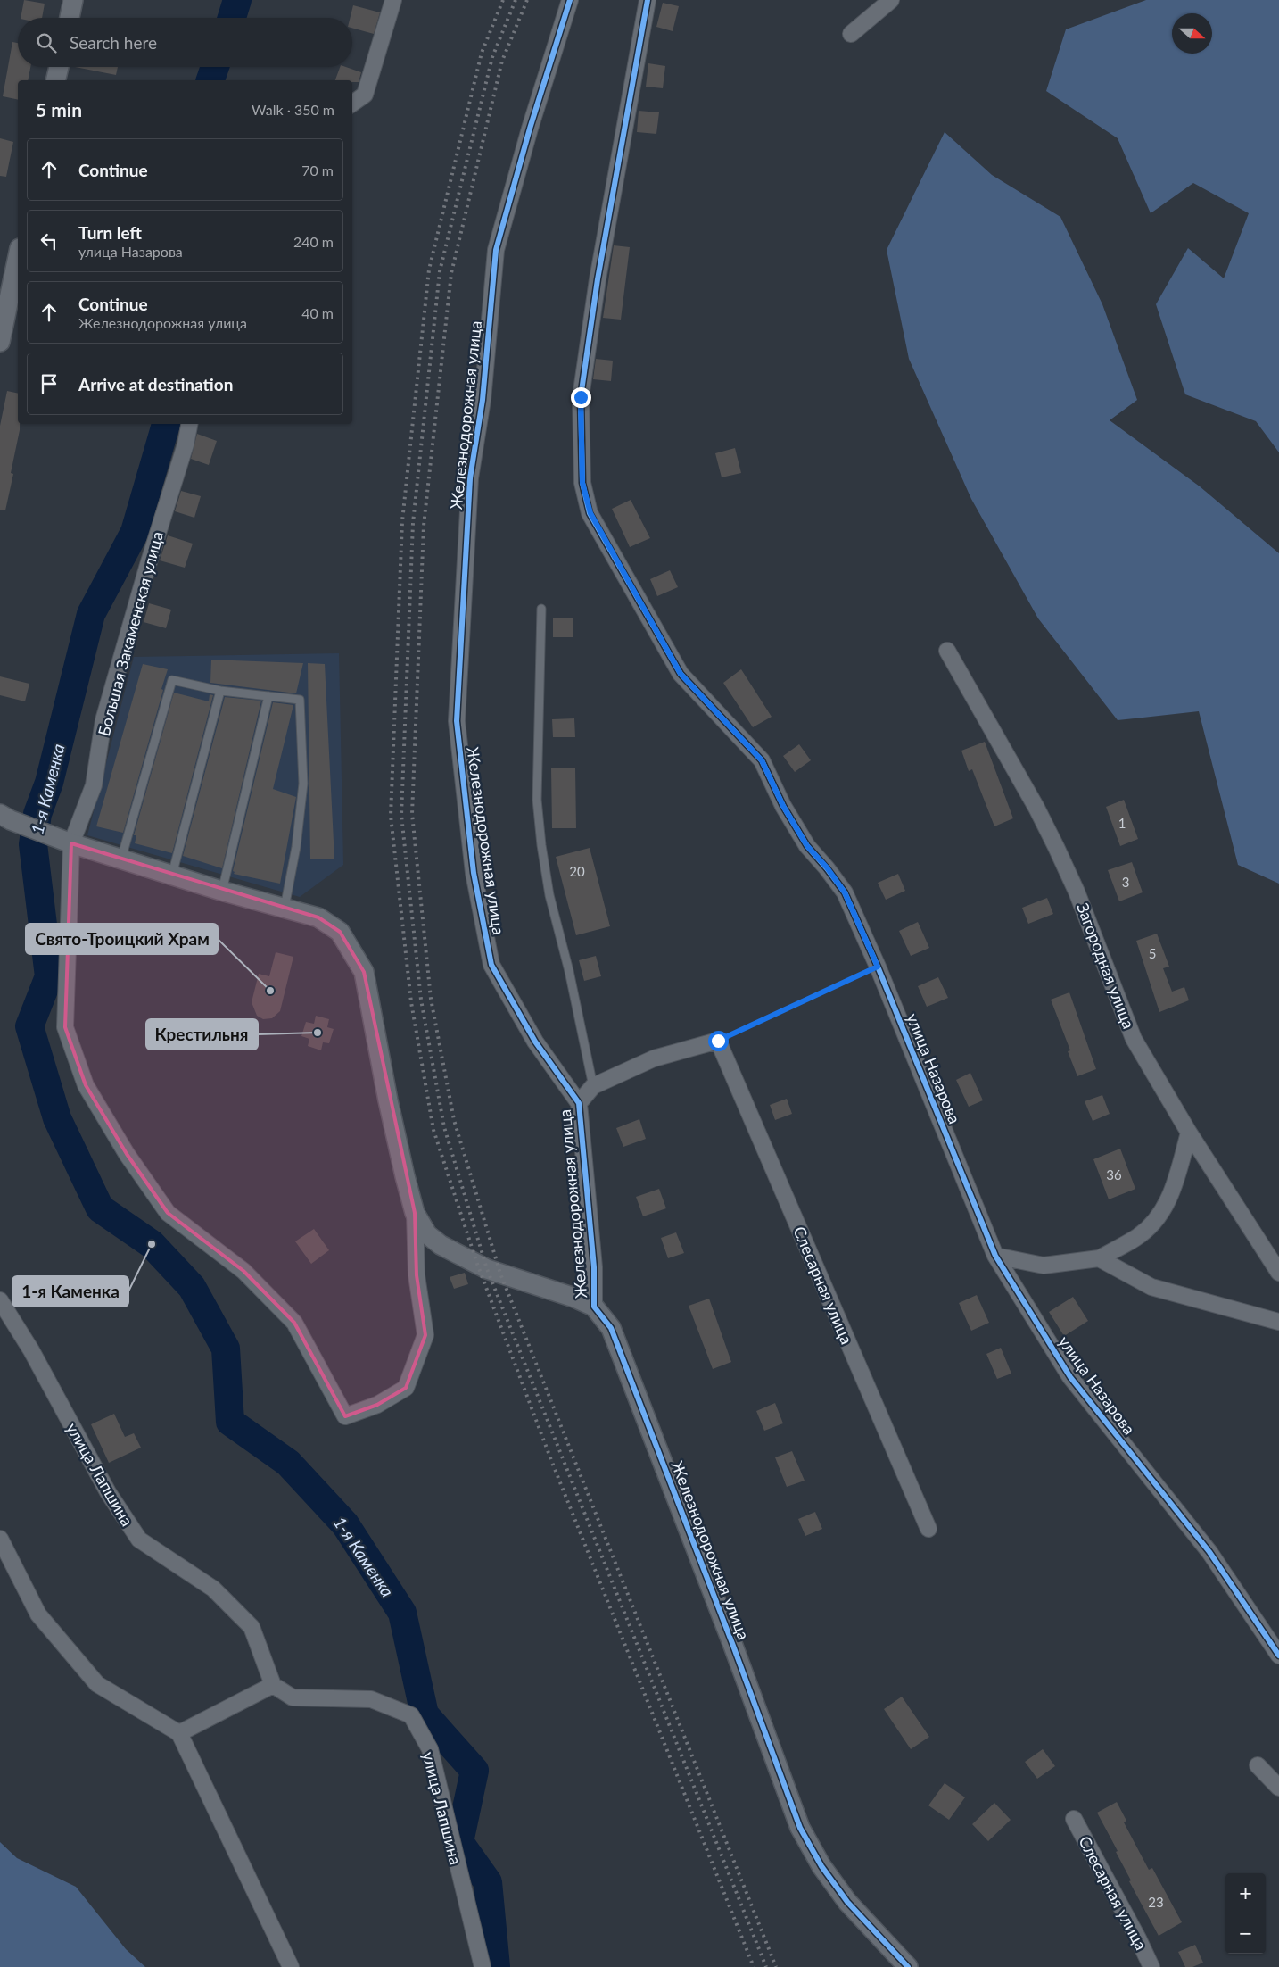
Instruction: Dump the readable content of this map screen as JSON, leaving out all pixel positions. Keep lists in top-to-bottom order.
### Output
{
  "streets": {
    "street": [
      "Железнодорожная улица",
      "Большая Закаменская улица",
      "Загородная улица",
      "улица Назарова",
      "Слесарная улица",
      "улица Лапшина"
    ]
  },
  "water": ["1-я Каменка"],
  "places": ["Свято-Троицкий Храм", "Крестильня", "1-я Каменка"],
  "house_numbers": [
    "1",
    "20",
    "3",
    "5",
    "36",
    "23"
  ],
  "north": "right",
  "page": {
    "search": "Search here",
    "heading": ["5 min", "Walk · 350 m"],
    "list": [
      ["Continue", "70 m"],
      ["Turn left", "улица Назарова", "240 m"],
      ["Continue", "Железнодорожная улица", "40 m"],
      "Arrive at destination"
    ],
    "map_buttons": ["+", "−"]
  }
}
